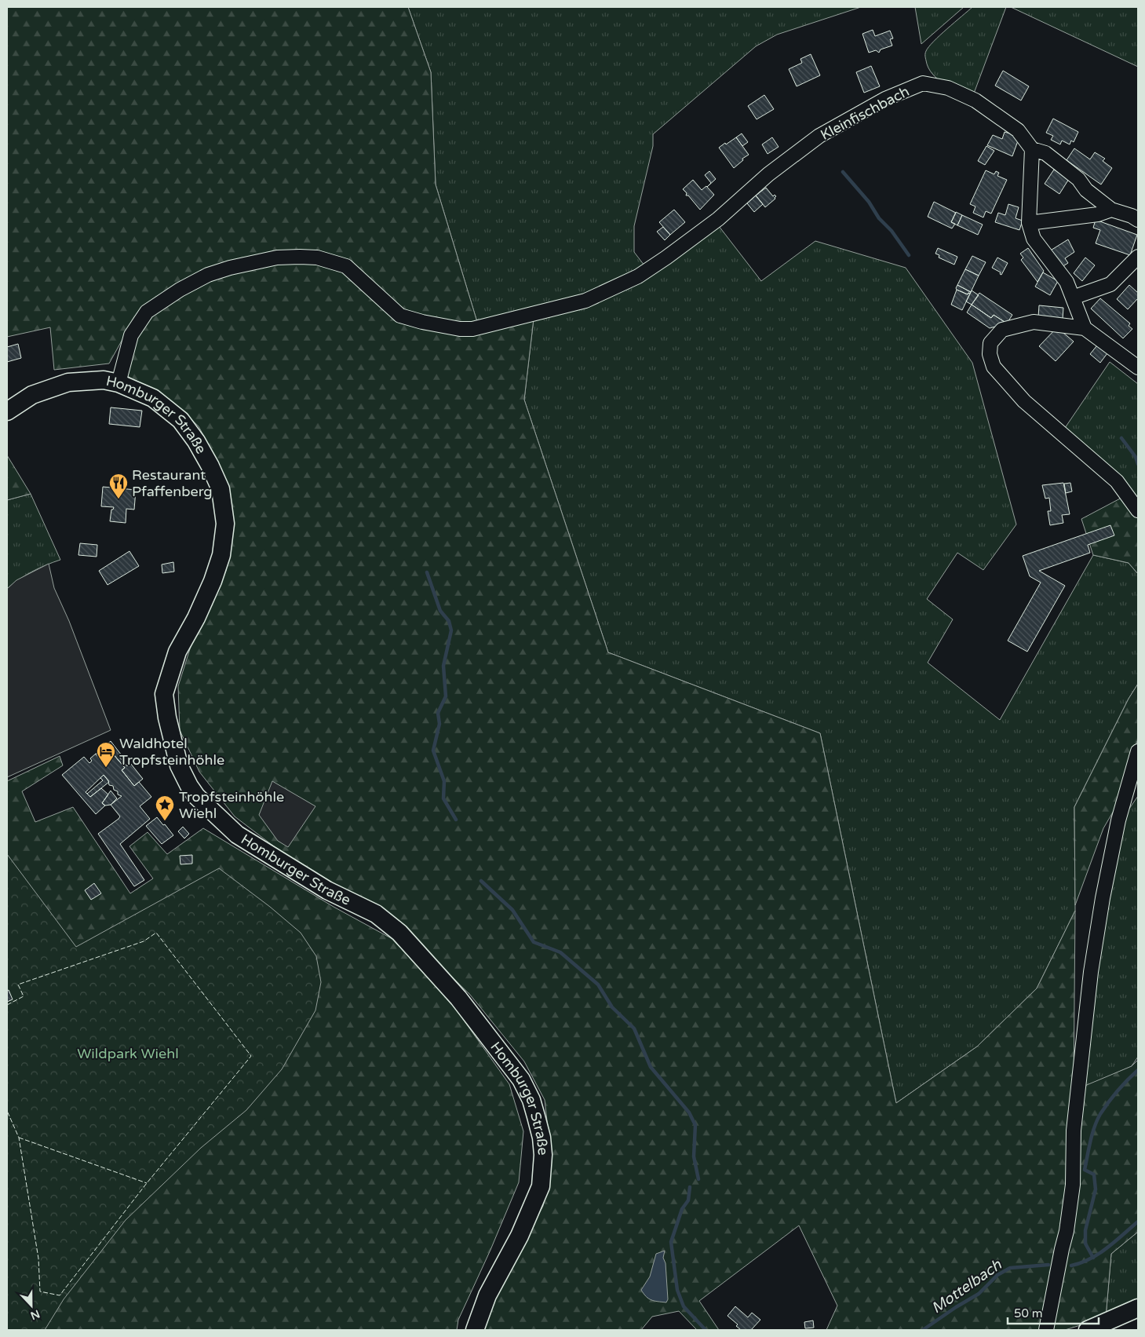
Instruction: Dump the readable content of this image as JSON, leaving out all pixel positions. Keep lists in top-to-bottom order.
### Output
{
  "streets": {
    "main road": ["Homburger Straße"],
    "street": ["Kleinfischbach"]
  },
  "crossings": [
    ["Kleinfischbach", "Homburger Straße"]
  ],
  "water": ["Mottelbach"],
  "parks": ["Wildpark Wiehl"],
  "places": {
    "restaurant": ["Restaurant Pfaffenberg"],
    "hotel": ["Waldhotel Tropfsteinhöhle"],
    "place": ["Tropfsteinhöhle Wiehl"]
  },
  "scale_bar": "50 m",
  "north": "bottom"
}
